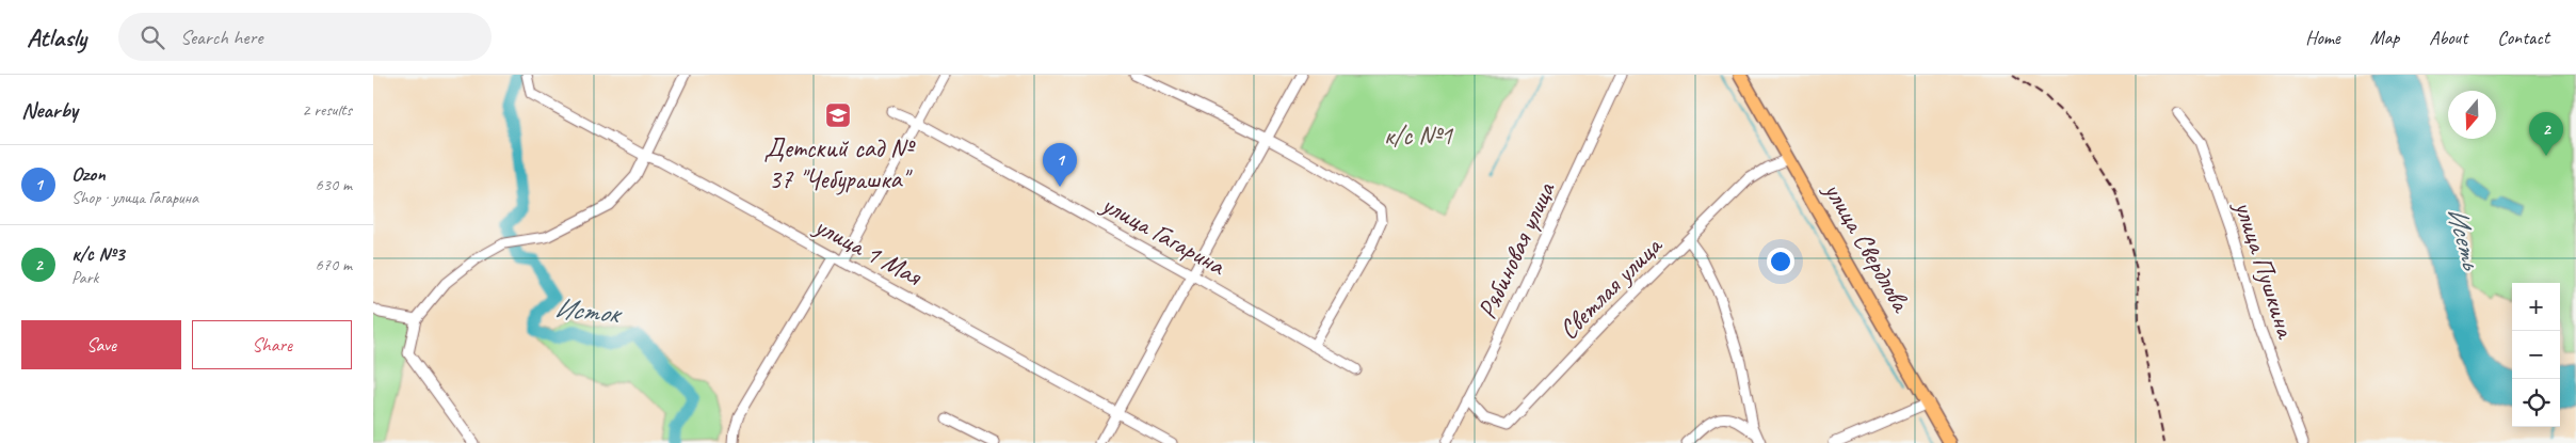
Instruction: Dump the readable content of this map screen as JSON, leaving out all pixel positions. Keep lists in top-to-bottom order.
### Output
{
  "streets": {
    "main road": ["улица Свердлова"],
    "street": [
      "улица Гагарина",
      "улица 1 Мая",
      "Рябиновая улица",
      "улица Пушкина",
      "Светлая улица"
    ]
  },
  "crossings": [
    ["улица Свердлова", "Светлая улица"],
    ["Рябиновая улица", "Светлая улица"]
  ],
  "water": ["Исеть", "Исток"],
  "parks": ["к/с №1"],
  "places": {
    "school or university": ["Детский сад № 37 \"Чебурашка\""]
  },
  "north": "bottom",
  "page": {
    "header": "Atlasly",
    "search": "Search here",
    "nav": [
      "Home",
      "Map",
      "About",
      "Contact"
    ],
    "heading": ["Nearby", "2 results"],
    "pins": ["2", "1"],
    "list": [
      {
        "mark": "1",
        "name": "Ozon",
        "note": "Shop · улица Гагарина",
        "value": "630 m"
      },
      {
        "mark": "2",
        "name": "к/с №3",
        "note": "Park",
        "value": "670 m"
      }
    ],
    "map_buttons": ["+", "−"],
    "buttons": ["Save", "Share"]
  }
}
